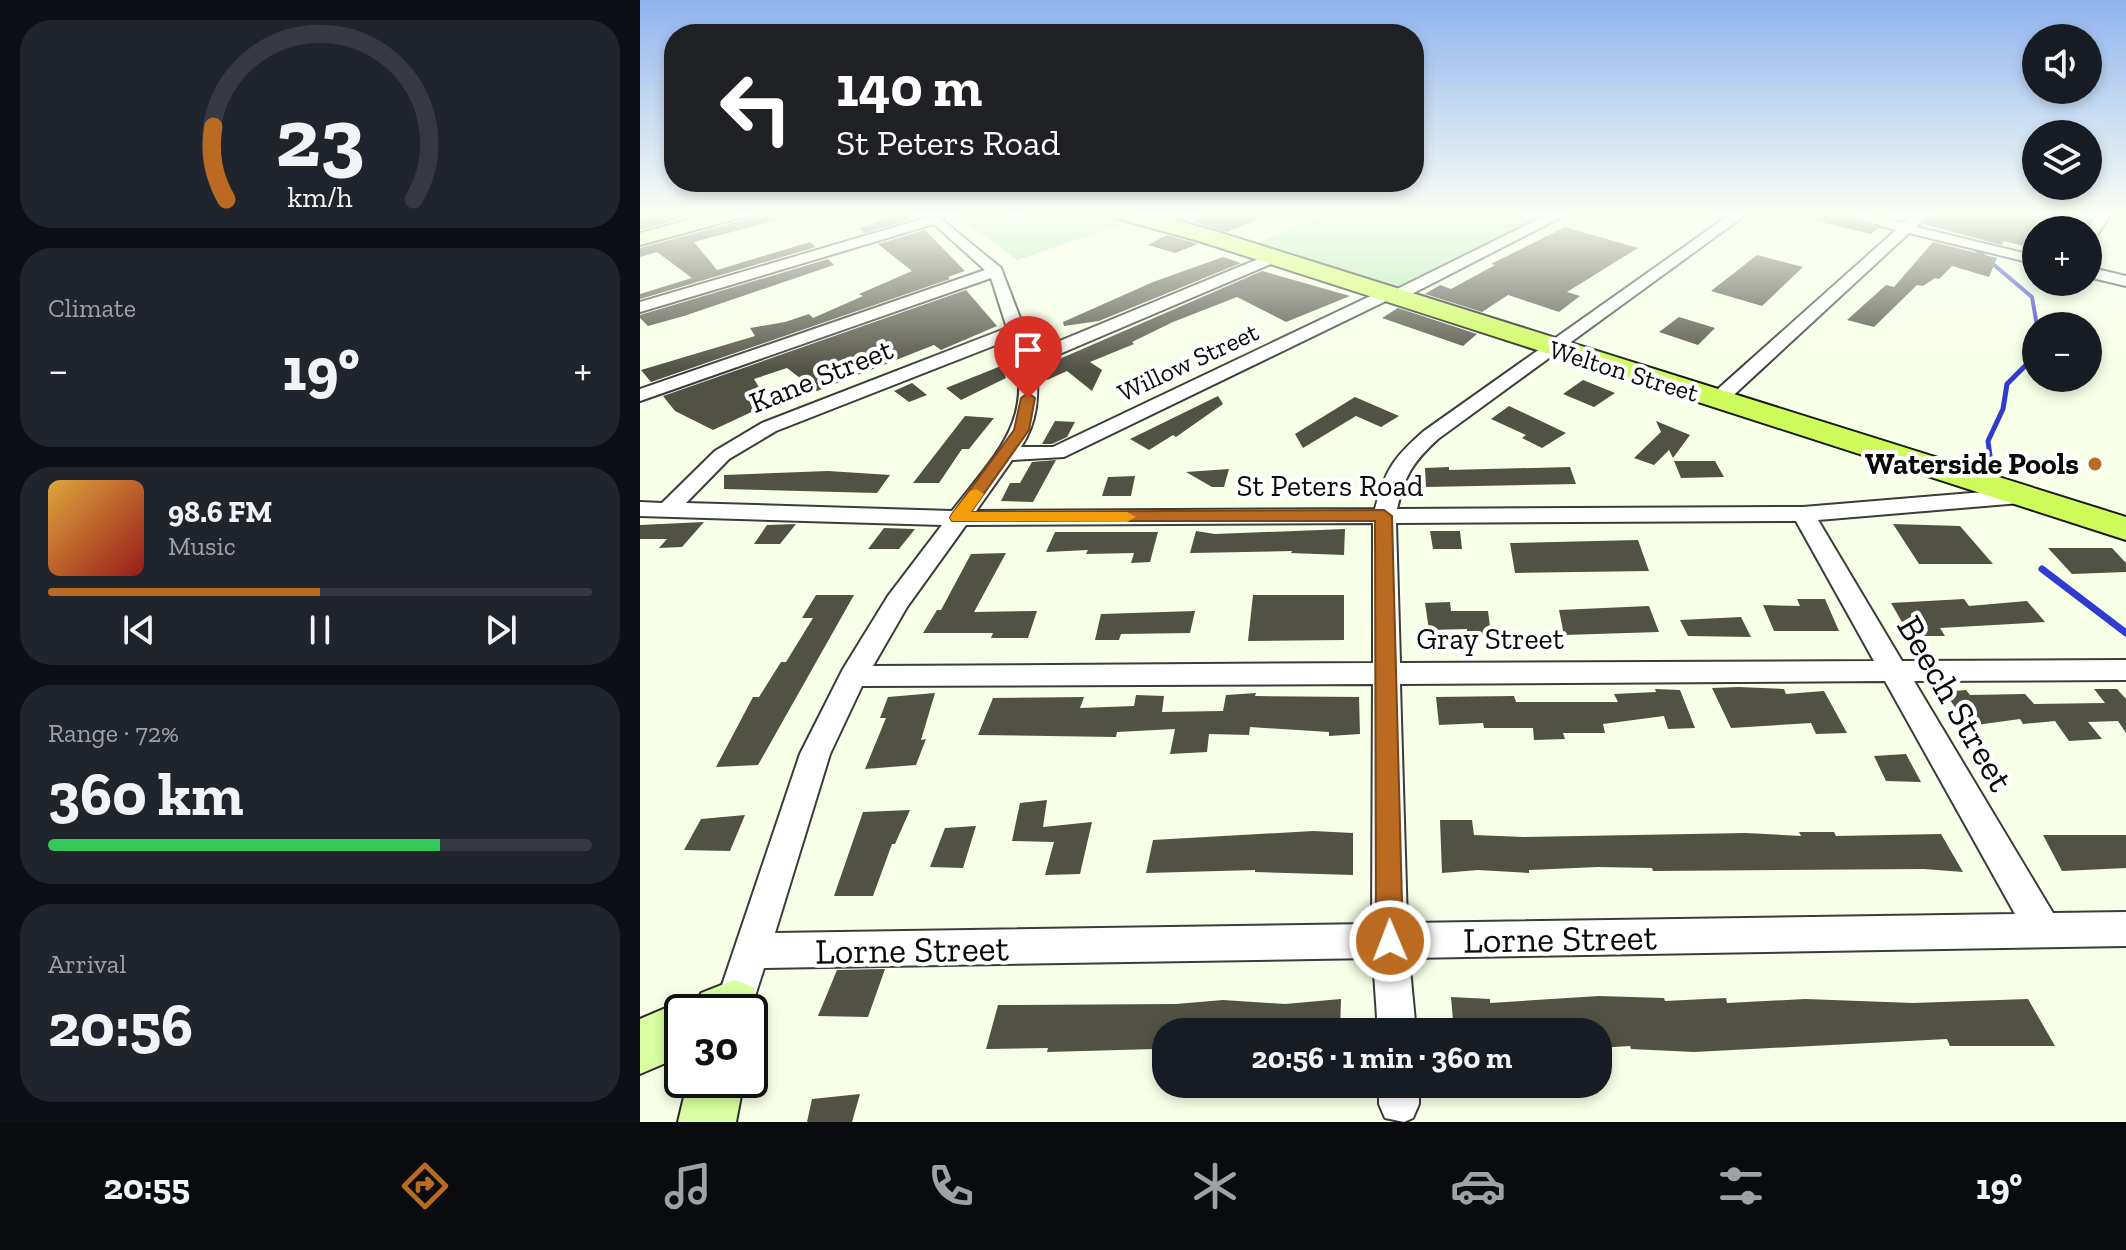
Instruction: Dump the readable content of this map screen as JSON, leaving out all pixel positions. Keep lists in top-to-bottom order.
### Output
{
  "streets": {
    "main road": ["Welton Street"],
    "street": [
      "Willow Street",
      "Kane Street",
      "St Peters Road",
      "Gray Street",
      "Beech Street",
      "Lorne Street"
    ]
  },
  "crossings": [
    ["Willow Street", "Welton Street"],
    ["Welton Street", "St Peters Road"],
    ["Kane Street", "St Peters Road"],
    ["St Peters Road", "Beech Street"],
    ["Gray Street", "Beech Street"],
    ["Beech Street", "Lorne Street"]
  ],
  "places": ["Waterside Pools"],
  "page": {
    "map_buttons": ["+", "−"],
    "turn": ["140 m", "St Peters Road"],
    "tile": [
      "Climate",
      ["Range · 72%", "360 km"],
      ["Arrival", "20:56"]
    ],
    "heat": ["−", "19°", "+"],
    "song": ["98.6 FM", "Music"],
    "limit": "30",
    "trip": "20:56 · 1 min · 360 m",
    "tabs": ["20:55", "19°"],
    "gauge": ["23", "km/h"]
  }
}
